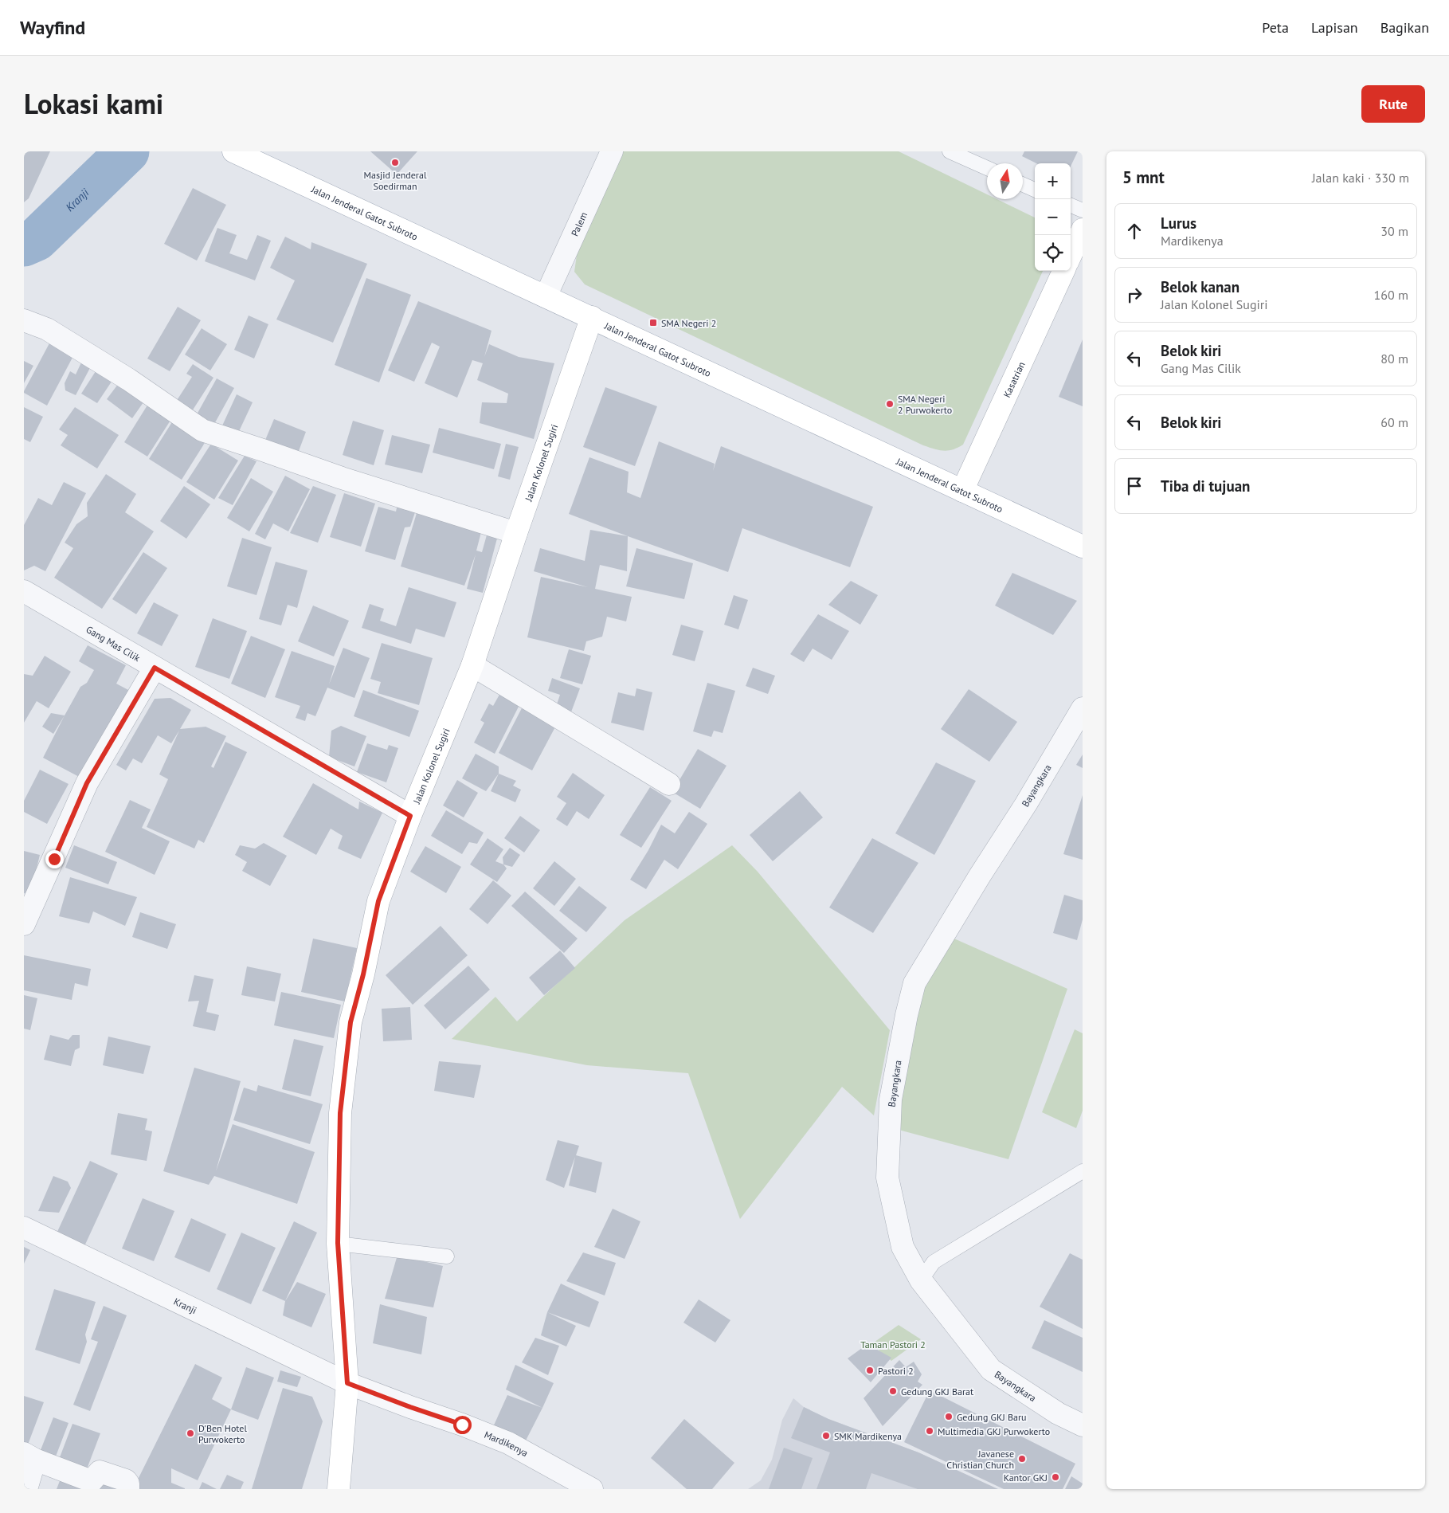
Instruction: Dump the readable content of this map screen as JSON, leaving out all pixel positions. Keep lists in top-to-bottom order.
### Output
{
  "streets": {
    "street": [
      "Jalan Jenderal Gatot Subroto",
      "Palem",
      "Kasatrian",
      "Jalan Kolonel Sugiri",
      "Gang Mas Cilik",
      "Bayangkara",
      "Kranji",
      "Mardikenya"
    ]
  },
  "crossings": [
    ["Jalan Jenderal Gatot Subroto", "Palem"],
    ["Jalan Jenderal Gatot Subroto", "Kasatrian"],
    ["Jalan Jenderal Gatot Subroto", "Jalan Kolonel Sugiri"],
    ["Jalan Kolonel Sugiri", "Gang Mas Cilik"],
    ["Jalan Kolonel Sugiri", "Kranji"],
    ["Jalan Kolonel Sugiri", "Mardikenya"],
    ["Kranji", "Mardikenya"]
  ],
  "water": ["Kranji"],
  "parks": ["Taman Pastori 2"],
  "places": {
    "other": [
      "Masjid Jenderal Soedirman",
      "SMA Negeri 2 Purwokerto",
      "Pastori 2",
      "Gedung GKJ Barat",
      "Gedung GKJ Baru",
      "Multimedia GKJ Purwokerto",
      "D'Ben Hotel Purwokerto",
      "SMK Mardikenya",
      "Javanese Christian Church",
      "Kantor GKJ"
    ],
    "transit": ["SMA Negeri 2"]
  },
  "north": "top",
  "page": {
    "header": "Wayfind",
    "nav": ["Peta", "Lapisan", "Bagikan"],
    "title": "Lokasi kami",
    "buttons": "Rute",
    "heading": ["5 mnt", "Jalan kaki · 330 m"],
    "map_buttons": ["+", "−"],
    "list": [
      ["Lurus", "Mardikenya", "30 m"],
      ["Belok kanan", "Jalan Kolonel Sugiri", "160 m"],
      ["Belok kiri", "Gang Mas Cilik", "80 m"],
      ["Belok kiri", "60 m"],
      "Tiba di tujuan"
    ]
  }
}
